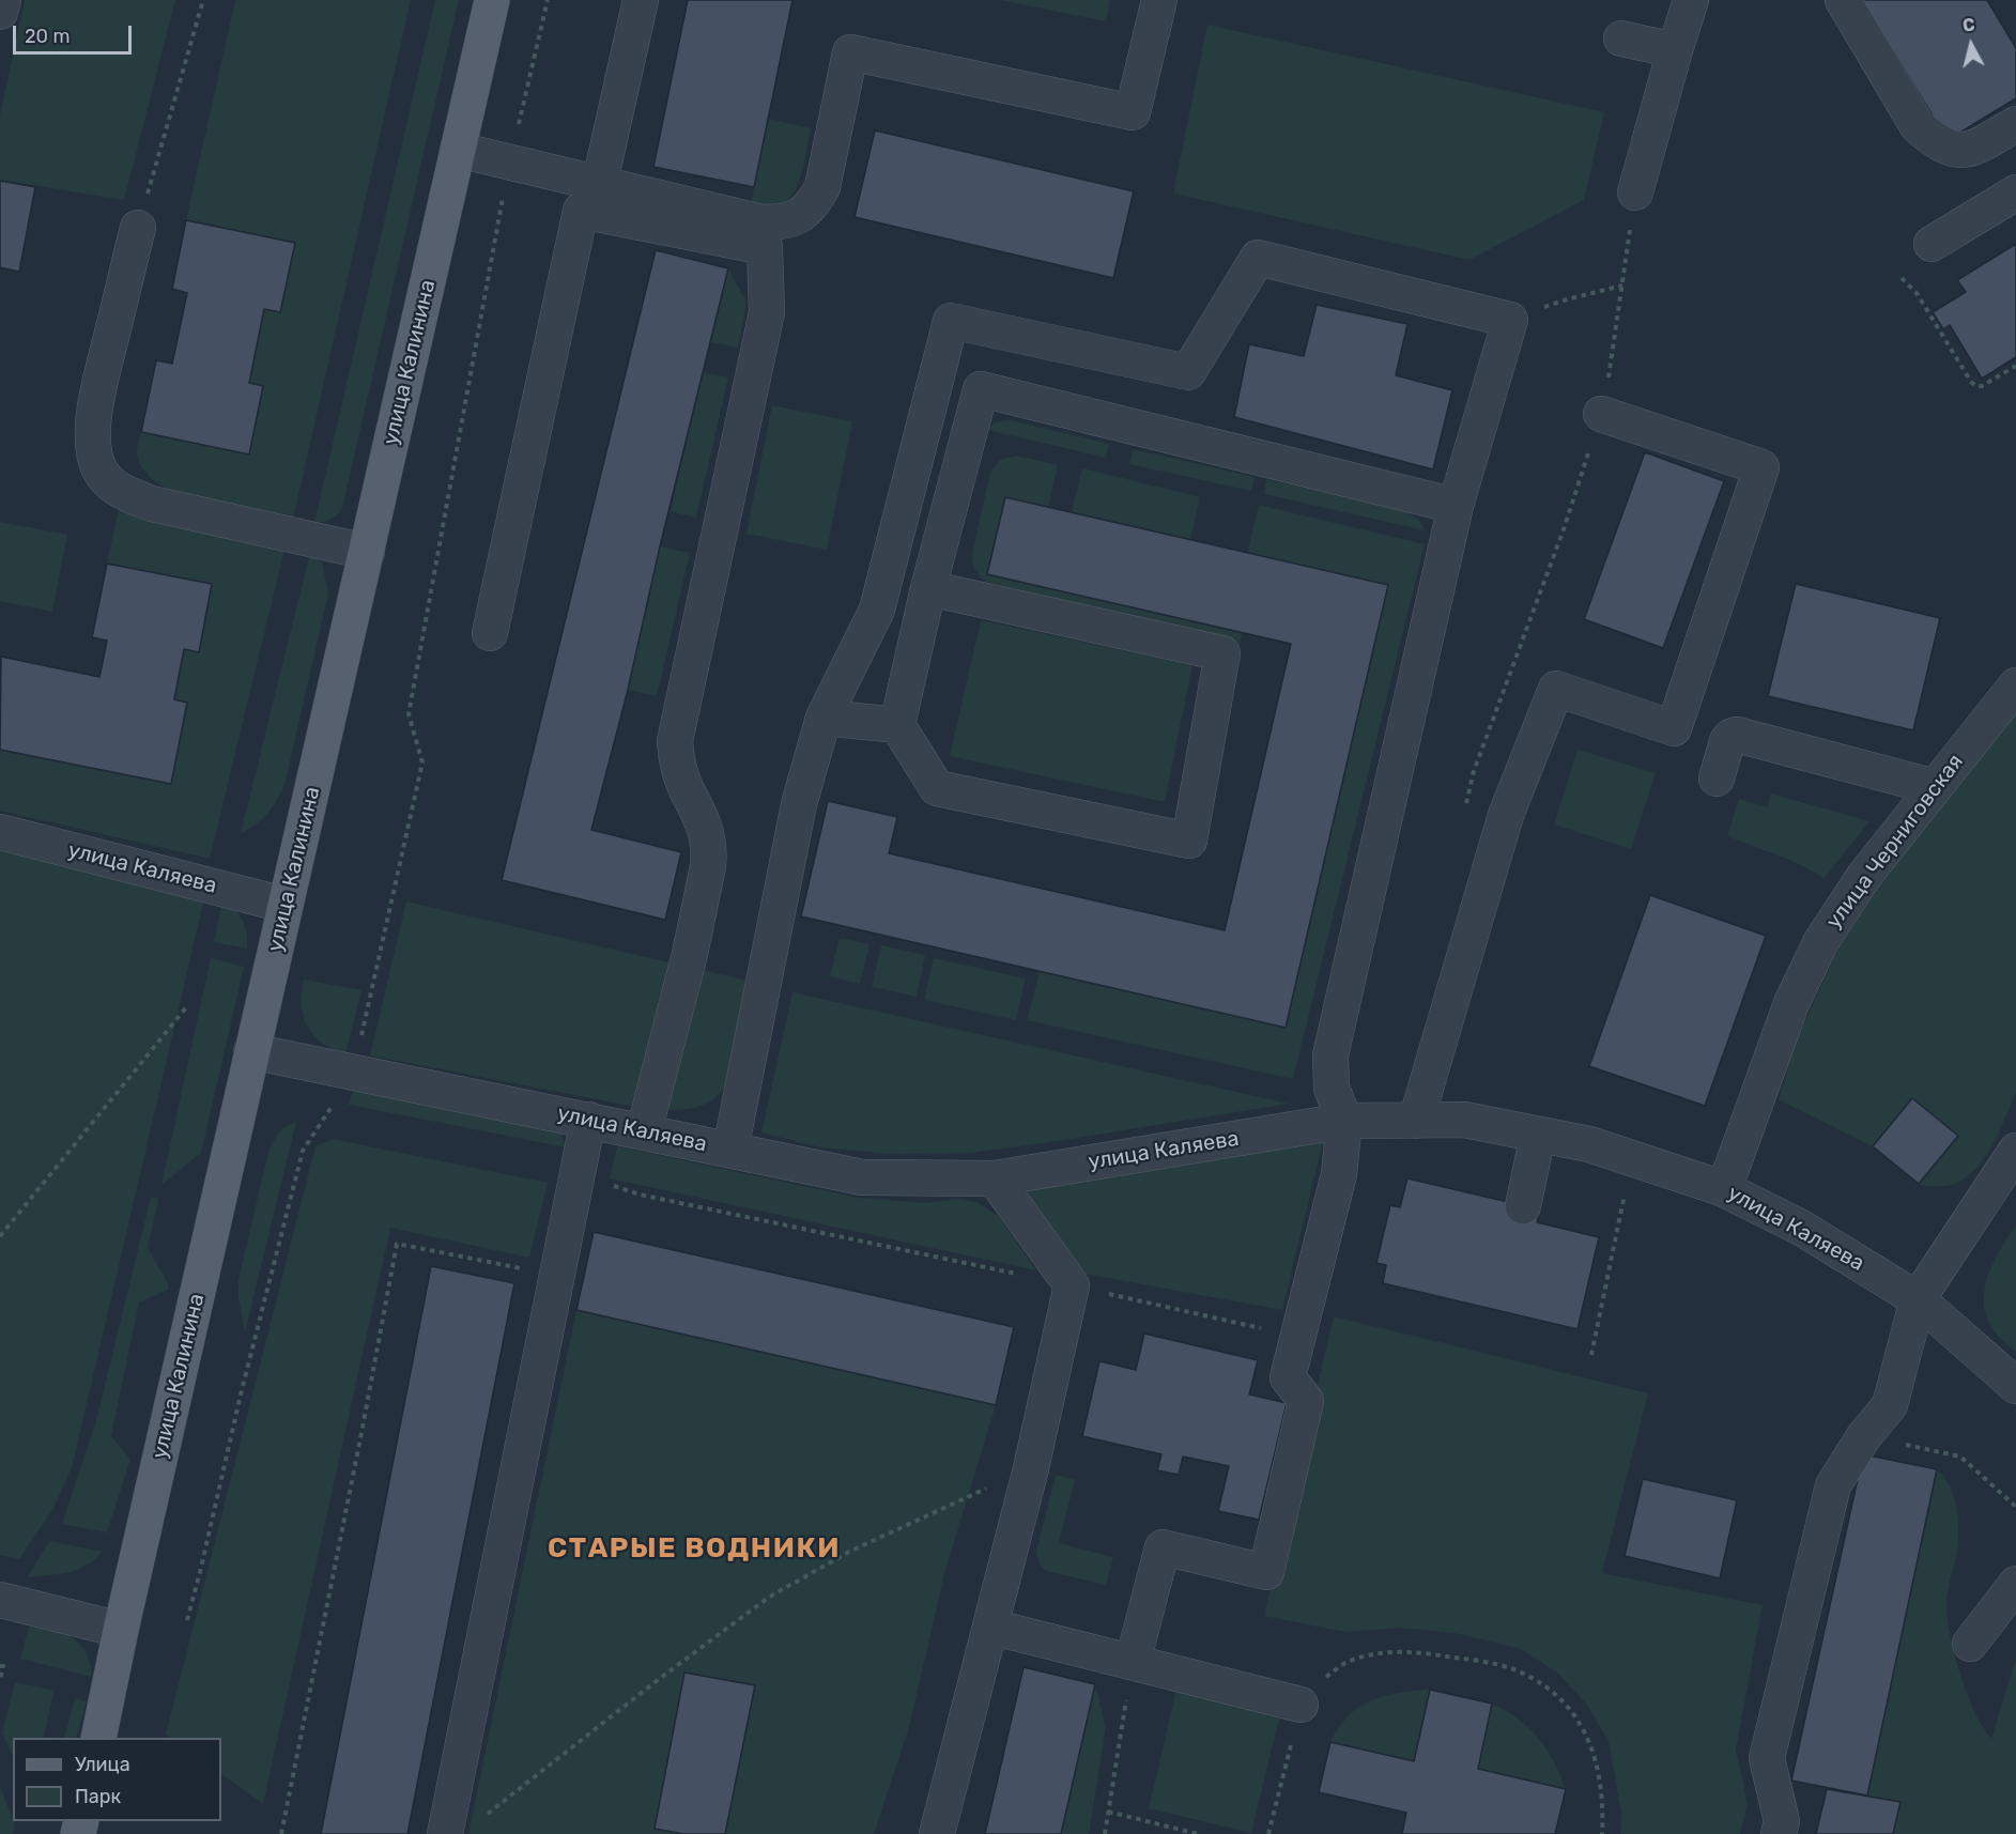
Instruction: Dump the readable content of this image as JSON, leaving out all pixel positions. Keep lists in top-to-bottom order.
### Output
{
  "streets": {
    "main road": ["улица Калинина"],
    "street": ["улица Черниговская", "улица Каляева"]
  },
  "crossings": [
    ["улица Калинина", "улица Каляева"],
    ["улица Черниговская", "улица Каляева"]
  ],
  "districts": ["СТАРЫЕ ВОДНИКИ"],
  "legend": ["Улица", "Парк"],
  "scale_bar": "20 m",
  "north": "top"
}
